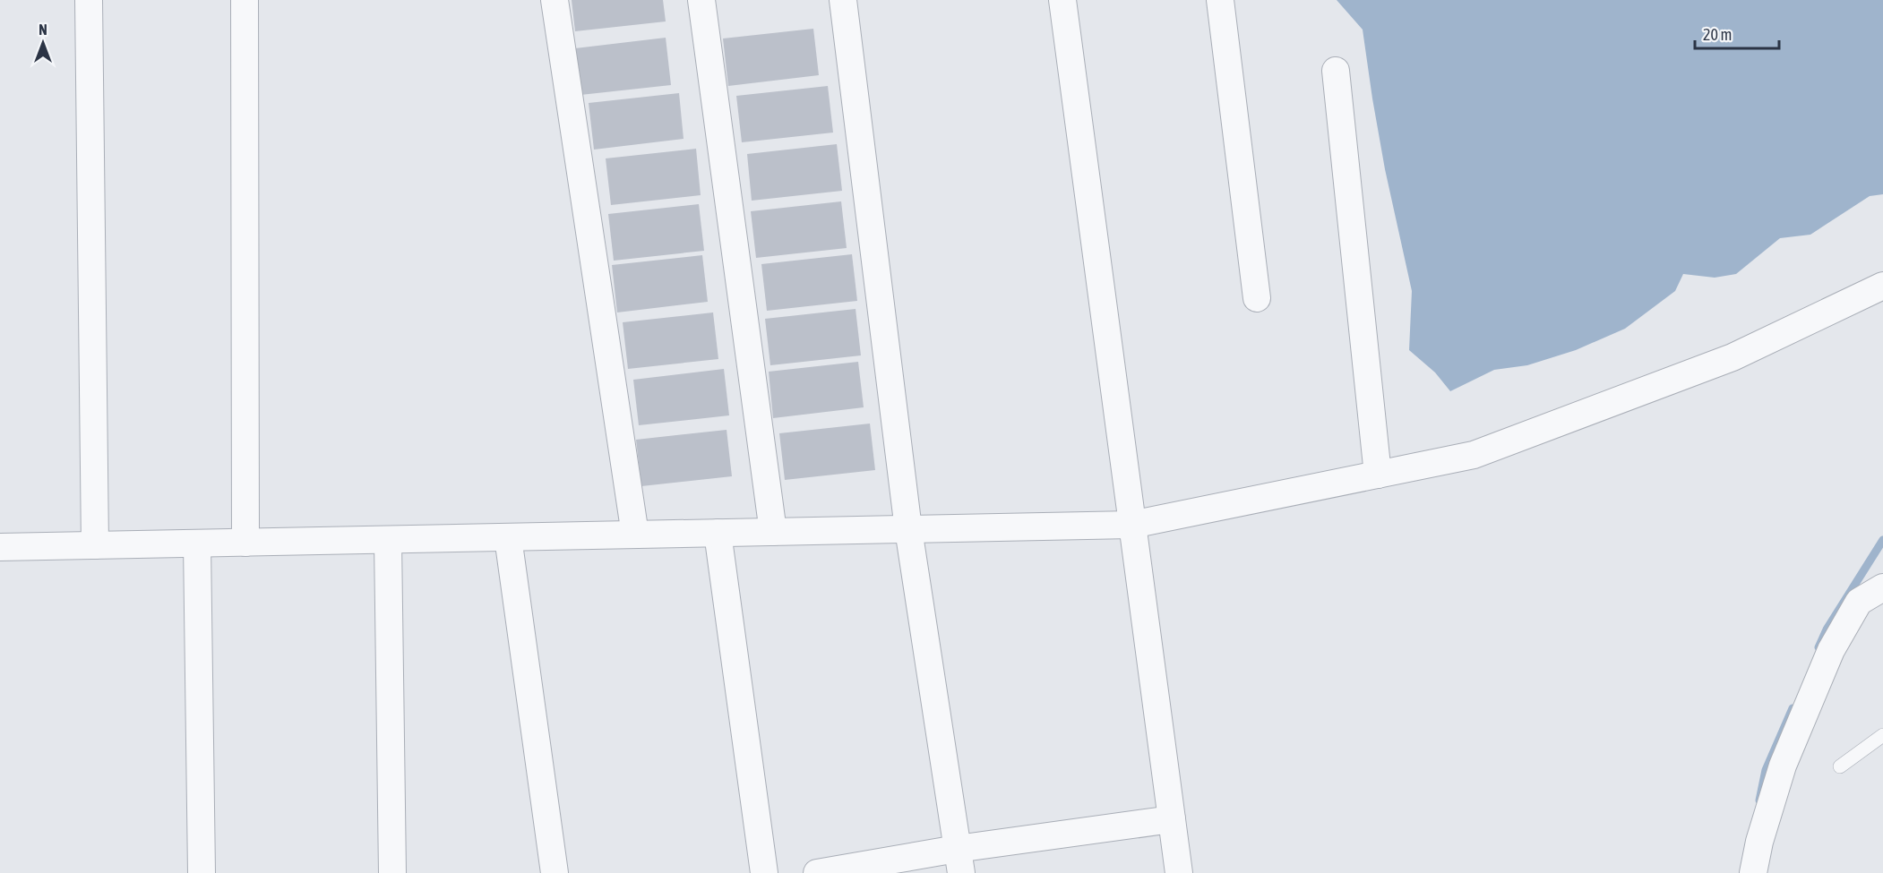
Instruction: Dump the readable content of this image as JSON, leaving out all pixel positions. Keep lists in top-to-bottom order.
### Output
{
  "scale_bar": "20 m",
  "north": "top"
}
